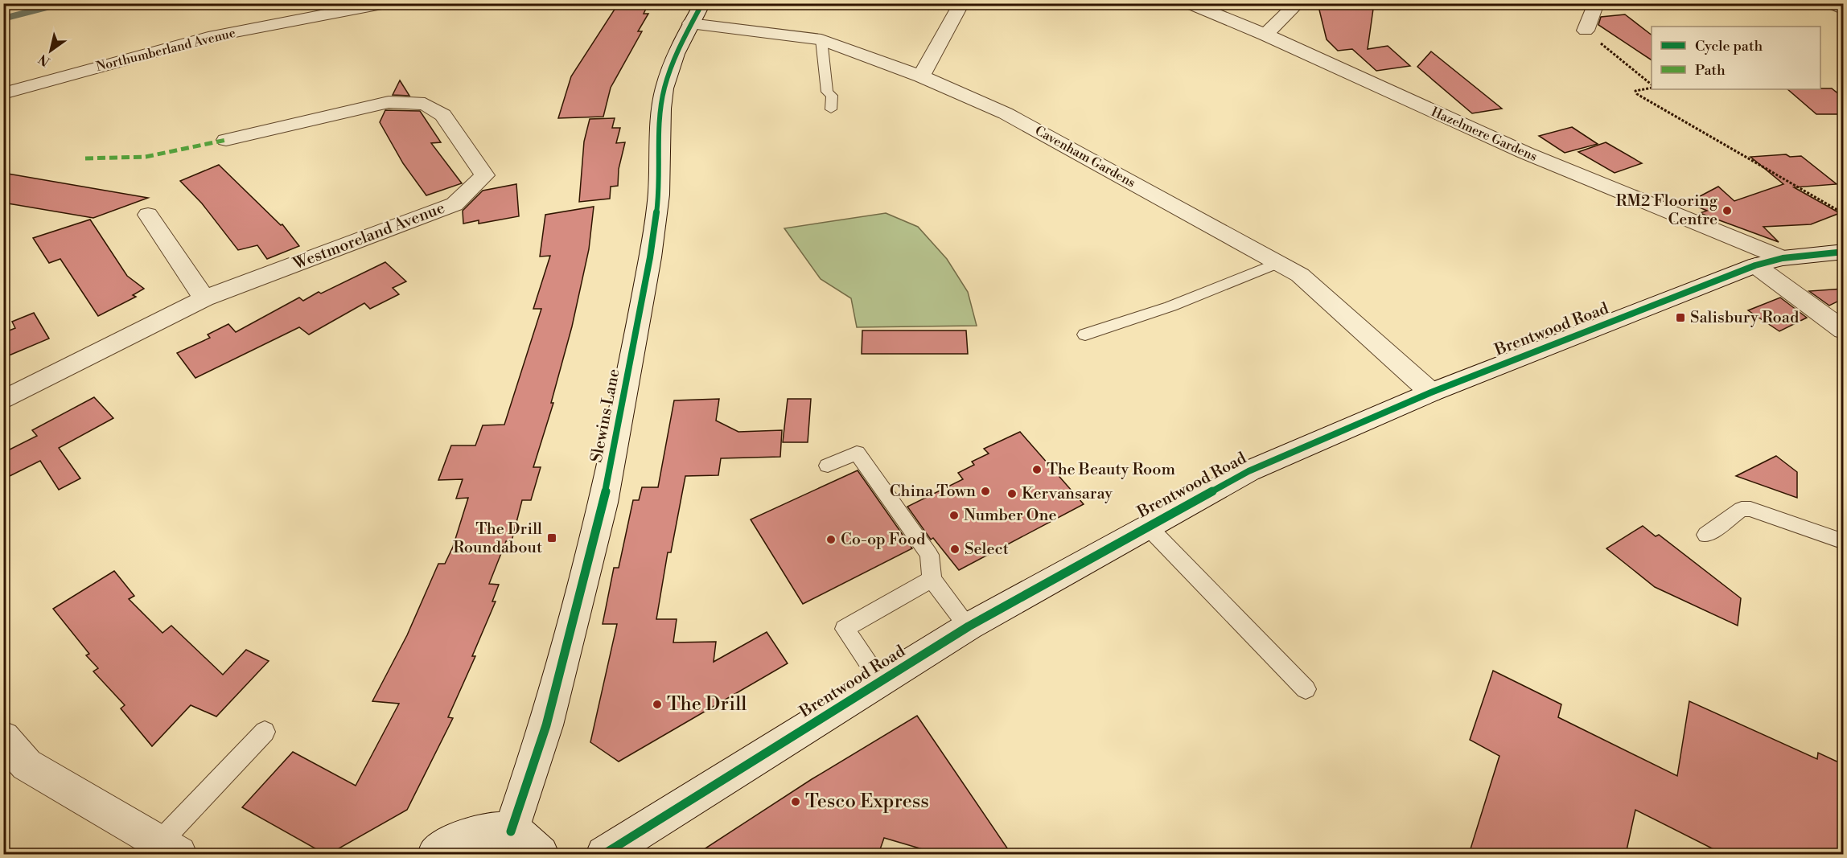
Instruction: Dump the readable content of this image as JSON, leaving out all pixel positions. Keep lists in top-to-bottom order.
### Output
{
  "streets": {
    "street": [
      "Northumberland Avenue",
      "Hazelmere Gardens",
      "Cavenham Gardens",
      "Westmoreland Avenue",
      "Brentwood Road",
      "Slewins Lane"
    ]
  },
  "crossings": [
    ["Hazelmere Gardens", "Brentwood Road"],
    ["Cavenham Gardens", "Brentwood Road"],
    ["Cavenham Gardens", "Slewins Lane"]
  ],
  "places": {
    "other": [
      "RM2 Flooring Centre",
      "The Beauty Room",
      "China Town",
      "Kervansaray",
      "Number One",
      "Co-op Food",
      "Select",
      "The Drill",
      "Tesco Express"
    ],
    "transit": ["Salisbury Road", "The Drill Roundabout"]
  },
  "legend": ["Cycle path", "Path"],
  "north": "bottom left"
}
